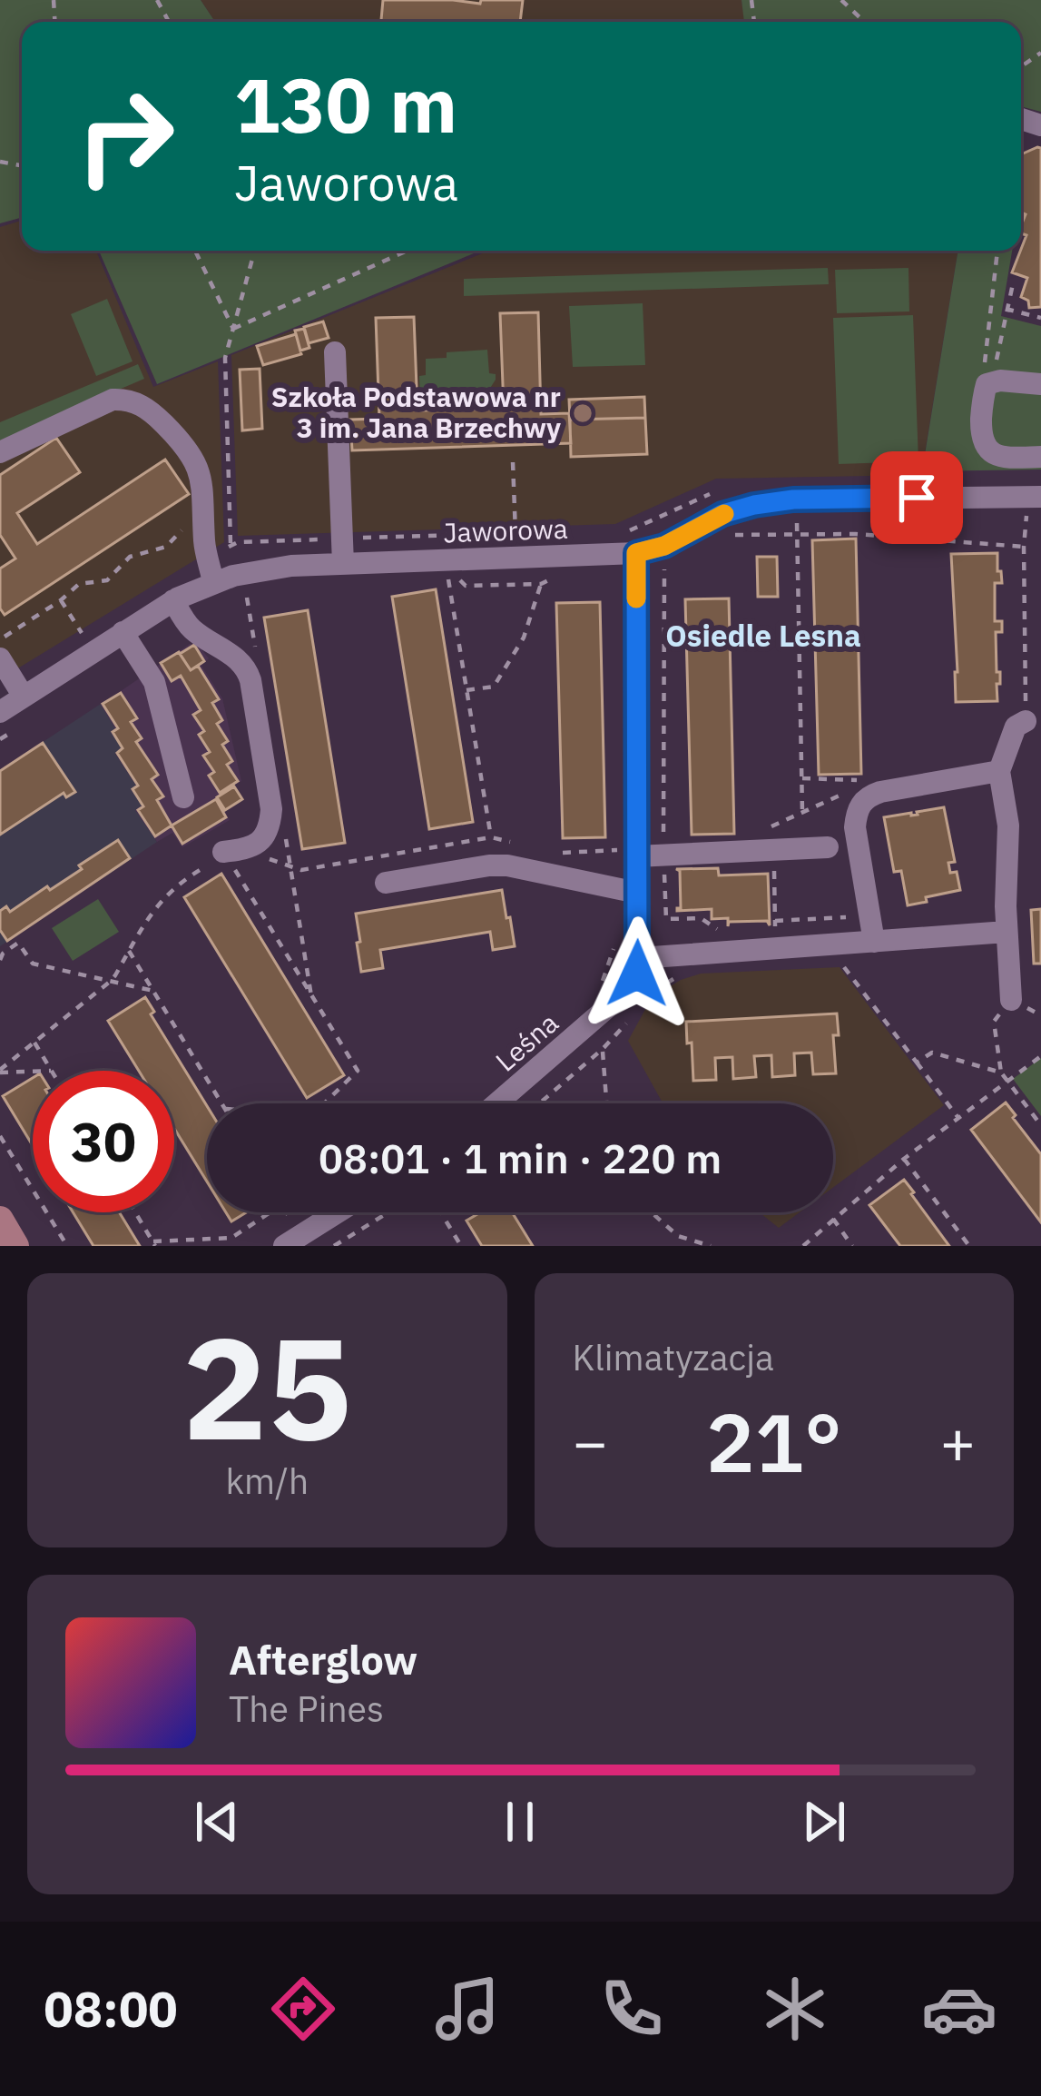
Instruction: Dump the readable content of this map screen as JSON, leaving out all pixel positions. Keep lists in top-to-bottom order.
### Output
{
  "streets": {
    "street": ["Jaworowa", "Leśna"]
  },
  "districts": ["Osiedle Lesna"],
  "places": ["Szkoła Podstawowa nr 3 im. Jana Brzechwy"],
  "page": {
    "turn": ["130 m", "Jaworowa"],
    "limit": "30",
    "trip": "08:01 · 1 min · 220 m",
    "tile": [
      ["25", "km/h"],
      "Klimatyzacja"
    ],
    "heat": ["−", "21°", "+"],
    "song": ["Afterglow", "The Pines"],
    "tabs": "08:00"
  }
}
